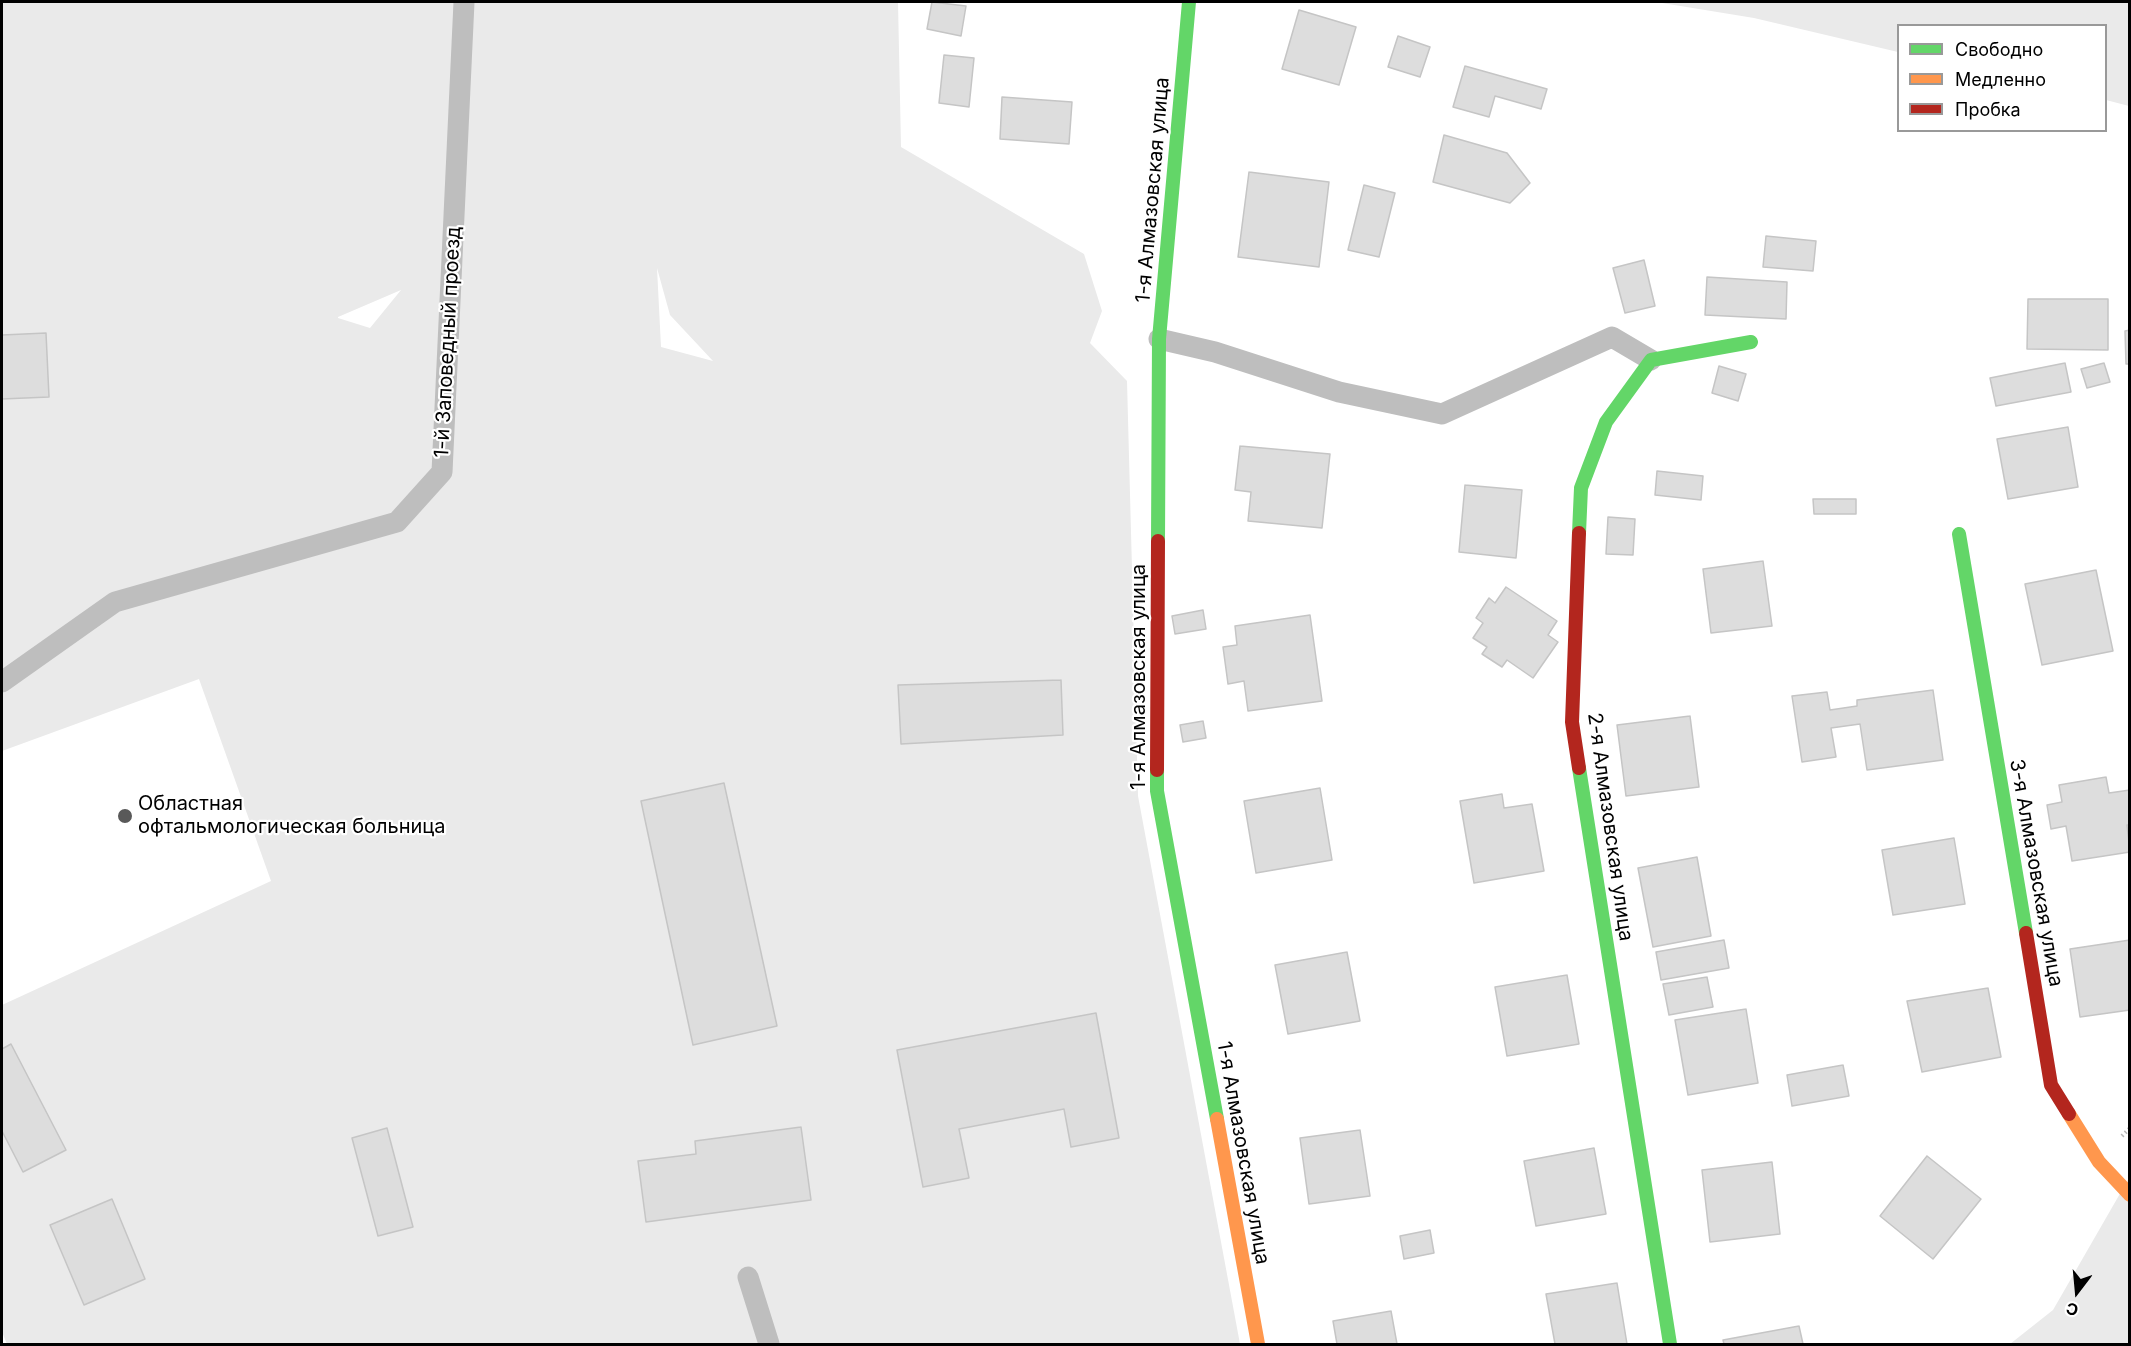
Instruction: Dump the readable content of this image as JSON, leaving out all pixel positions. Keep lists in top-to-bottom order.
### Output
{
  "streets": {
    "street": ["1-я Алмазовская улица", "2-я Алмазовская улица", "3-я Алмазовская улица"],
    "lane": ["1-й Заповедный проезд"]
  },
  "places": ["Областная офтальмологическая больница"],
  "legend": ["Свободно", "Медленно", "Пробка"],
  "north": "bottom"
}
